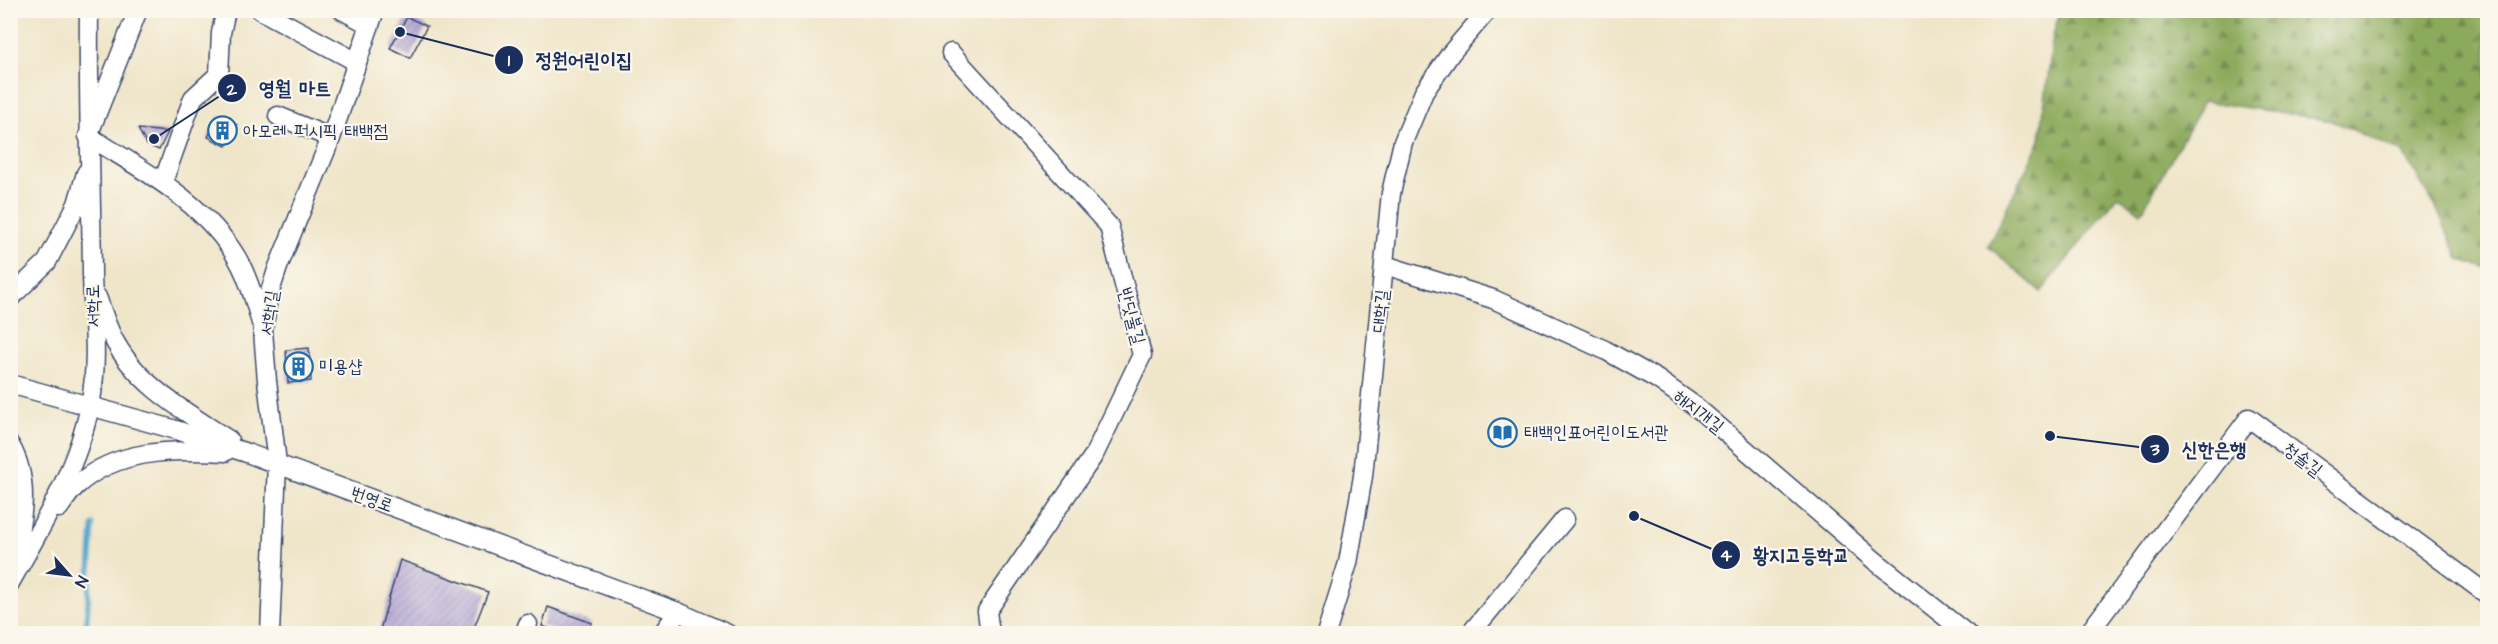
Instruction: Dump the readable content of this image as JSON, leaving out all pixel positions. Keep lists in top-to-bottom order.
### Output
{
  "streets": {
    "street": [
      "서학로",
      "대학길",
      "서학1길",
      "반딧불길",
      "해지개길",
      "청솔길",
      "번영로"
    ]
  },
  "crossings": [
    ["서학로", "번영로"],
    ["대학길", "해지개길"],
    ["서학1길", "번영로"]
  ],
  "places": {
    "other": [
      "정원어린이집",
      "영월 마트",
      "신한은행",
      "황지고등학교"
    ],
    "building": ["아모레 퍼시픽 태백점", "미용샵"],
    "library": ["태백인표어린이도서관"]
  },
  "north": "bottom right"
}
